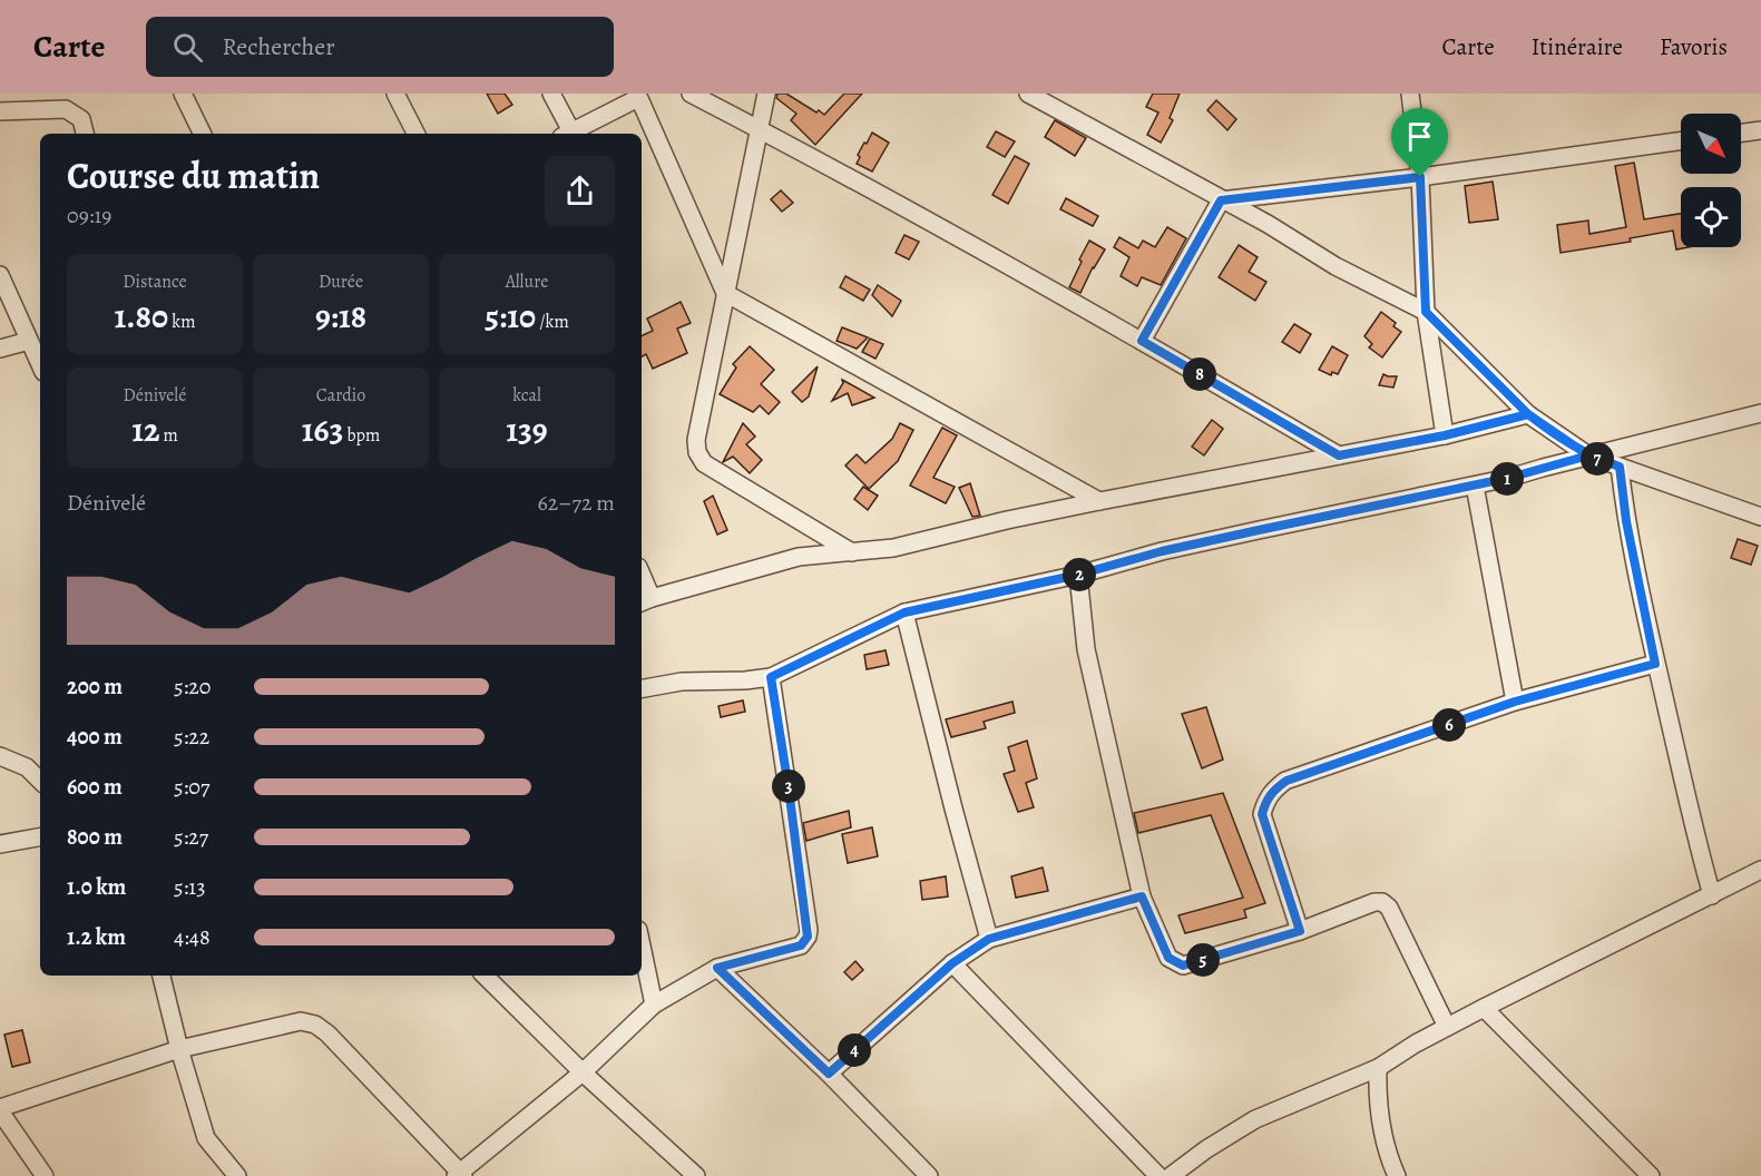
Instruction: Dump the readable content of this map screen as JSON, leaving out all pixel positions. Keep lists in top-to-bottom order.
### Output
{
  "north": "bottom right",
  "page": {
    "header": "Carte",
    "search": "Rechercher",
    "nav": ["Carte", "Itinéraire", "Favoris"],
    "heading": ["Course du matin", "09:19"],
    "stats": [
      ["Distance", "1.80 km"],
      ["Durée", "9:18"],
      ["Allure", "5:10 /km"],
      ["Dénivelé", "12 m"],
      ["Cardio", "163 bpm"],
      ["kcal", "139"]
    ],
    "pins": [
      "8",
      "7",
      "1",
      "2",
      "6",
      "3",
      "5",
      "4"
    ],
    "chart": ["Dénivelé", "62–72 m"],
    "list": [
      {
        "name": "200 m",
        "note": "5:20"
      },
      {
        "name": "400 m",
        "note": "5:22"
      },
      {
        "name": "600 m",
        "note": "5:07"
      },
      {
        "name": "800 m",
        "note": "5:27"
      },
      {
        "name": "1.0 km",
        "note": "5:13"
      },
      {
        "name": "1.2 km",
        "note": "4:48"
      }
    ]
  }
}
